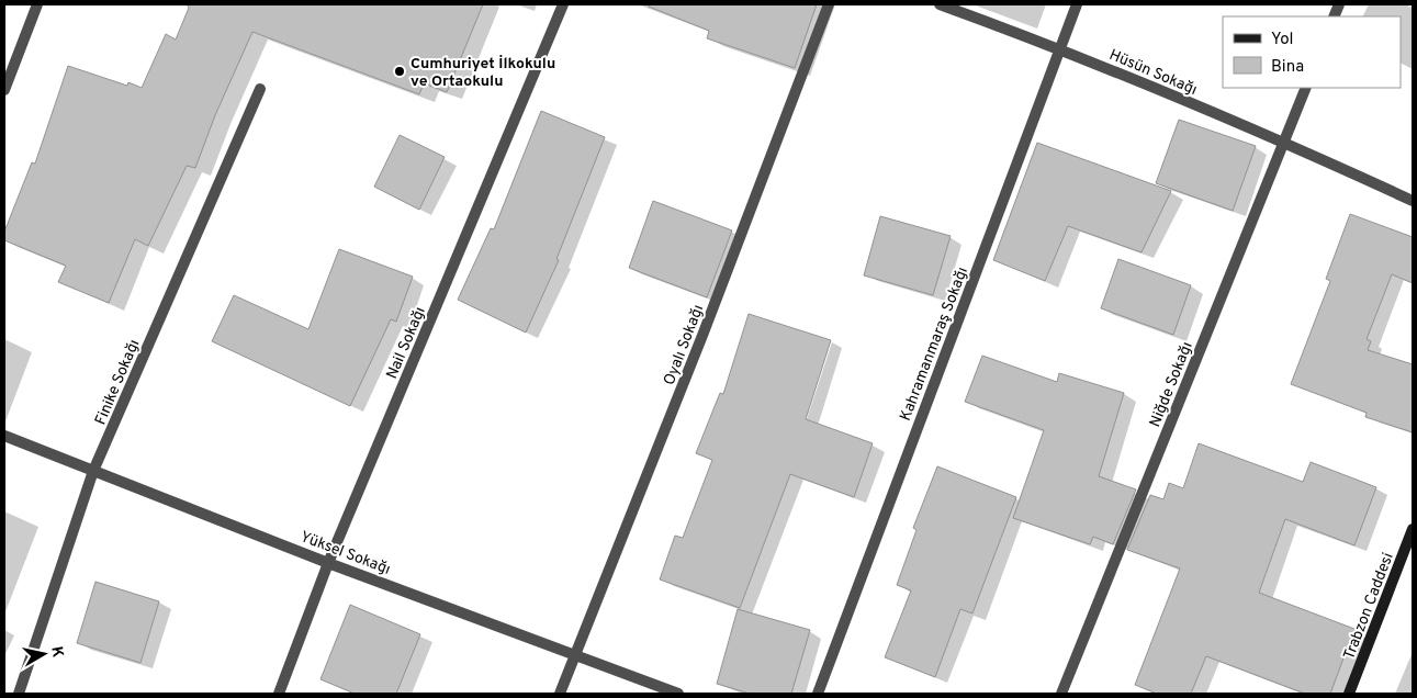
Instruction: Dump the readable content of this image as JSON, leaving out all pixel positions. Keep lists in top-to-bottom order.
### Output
{
  "streets": {
    "main road": ["Trabzon Caddesi"],
    "street": [
      "Hüsün Sokağı",
      "Nail Sokağı",
      "Kahramanmaraş Sokağı",
      "Oyalı Sokağı",
      "Finike Sokağı",
      "Niğde Sokağı",
      "Yüksel Sokağı"
    ]
  },
  "crossings": [
    ["Hüsün Sokağı", "Kahramanmaraş Sokağı"],
    ["Hüsün Sokağı", "Niğde Sokağı"],
    ["Nail Sokağı", "Yüksel Sokağı"],
    ["Oyalı Sokağı", "Yüksel Sokağı"],
    ["Finike Sokağı", "Yüksel Sokağı"]
  ],
  "places": ["Cumhuriyet İlkokulu ve Ortaokulu"],
  "legend": ["Yol", "Bina"],
  "north": "right"
}
